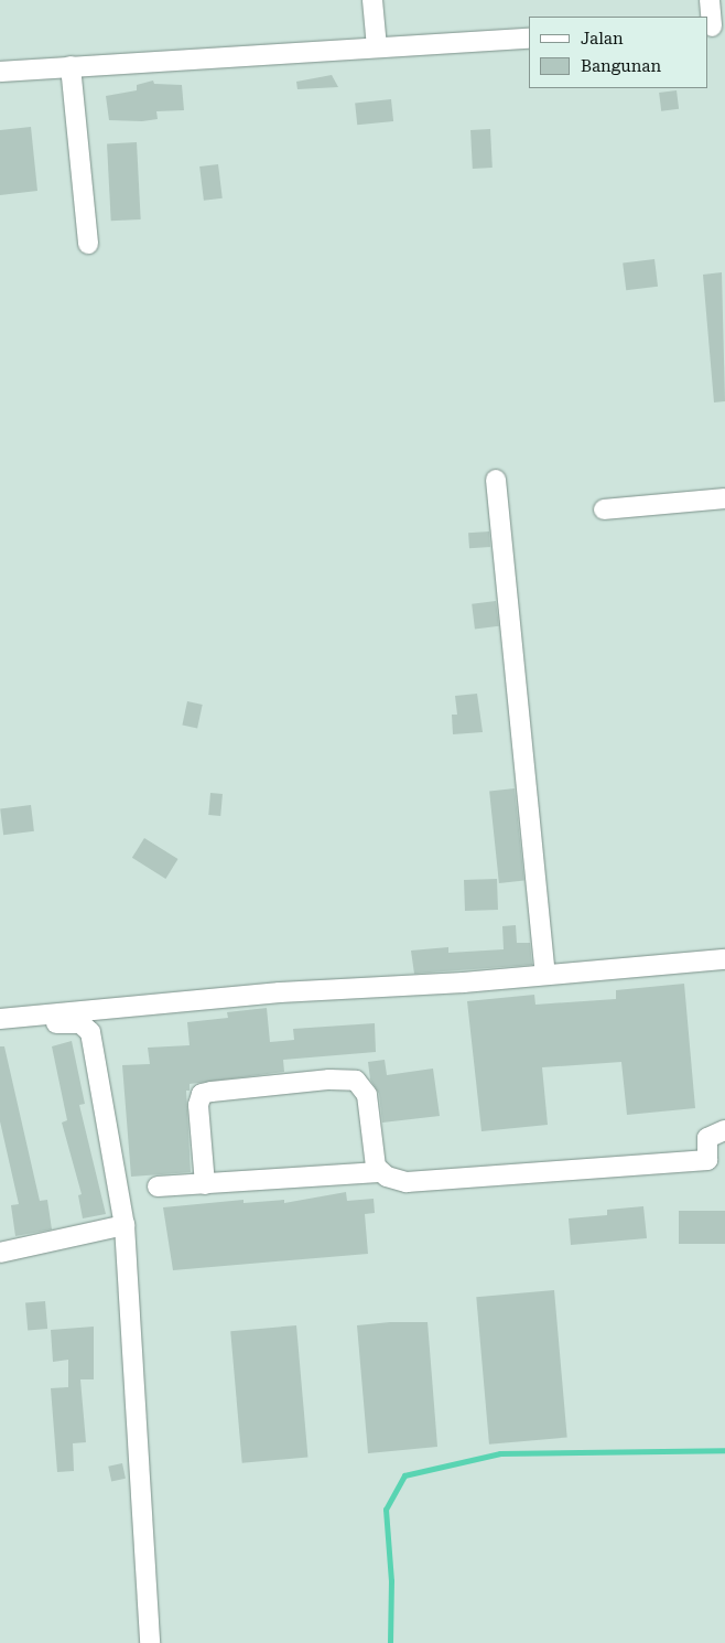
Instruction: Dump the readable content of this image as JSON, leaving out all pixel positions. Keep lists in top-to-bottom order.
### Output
{
  "legend": ["Jalan", "Bangunan"]
}
